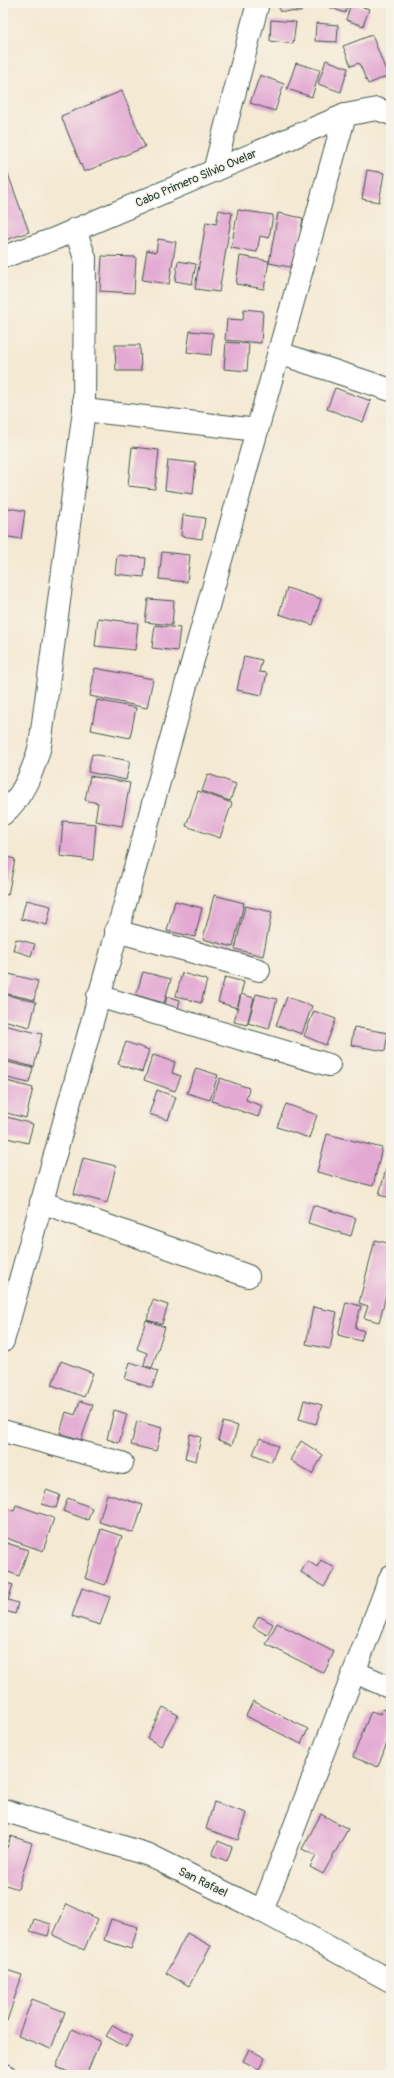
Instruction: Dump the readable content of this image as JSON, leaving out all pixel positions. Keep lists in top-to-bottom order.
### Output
{
  "streets": {
    "street": ["Cabo Primero Silvio Ovelar", "San Rafael"]
  }
}
